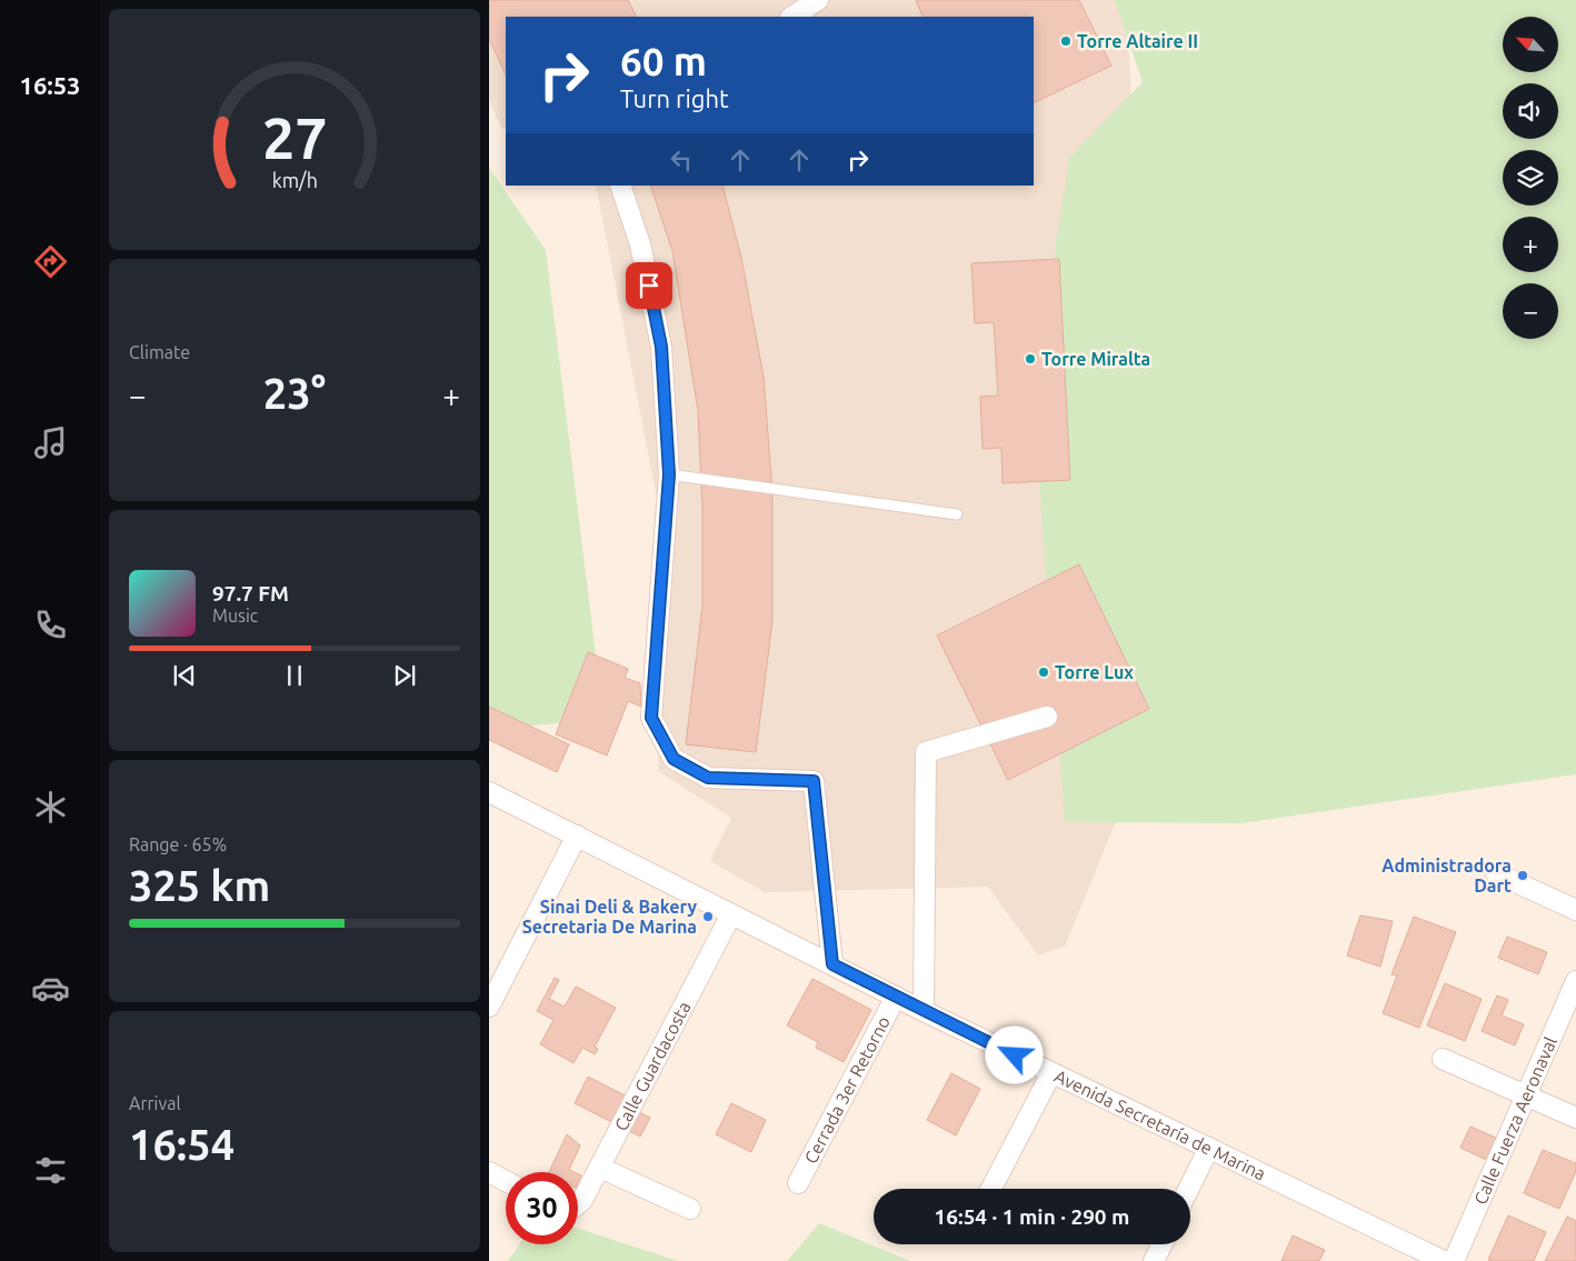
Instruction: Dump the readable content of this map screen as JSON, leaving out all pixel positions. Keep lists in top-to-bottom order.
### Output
{
  "streets": {
    "street": [
      "Calle Guardacosta",
      "Cerrada 3er Retorno",
      "Calle Fuerza Aeronaval",
      "Avenida Secretaría de Marina"
    ]
  },
  "crossings": [
    ["Calle Guardacosta", "Avenida Secretaría de Marina"],
    ["Cerrada 3er Retorno", "Avenida Secretaría de Marina"]
  ],
  "places": [
    "Torre Altaire II",
    "Torre Miralta",
    "Torre Lux",
    "Administradora Dart",
    "Sinai Deli & Bakery Secretaria De Marina"
  ],
  "north": "top left",
  "page": {
    "tabs": "16:53",
    "map_buttons": ["+", "−"],
    "turn": ["60 m", "Turn right"],
    "tile": [
      "Climate",
      ["Range · 65%", "325 km"],
      ["Arrival", "16:54"]
    ],
    "heat": ["−", "23°", "+"],
    "song": ["97.7 FM", "Music"],
    "limit": "30",
    "trip": "16:54 · 1 min · 290 m",
    "gauge": ["27", "km/h"]
  }
}
